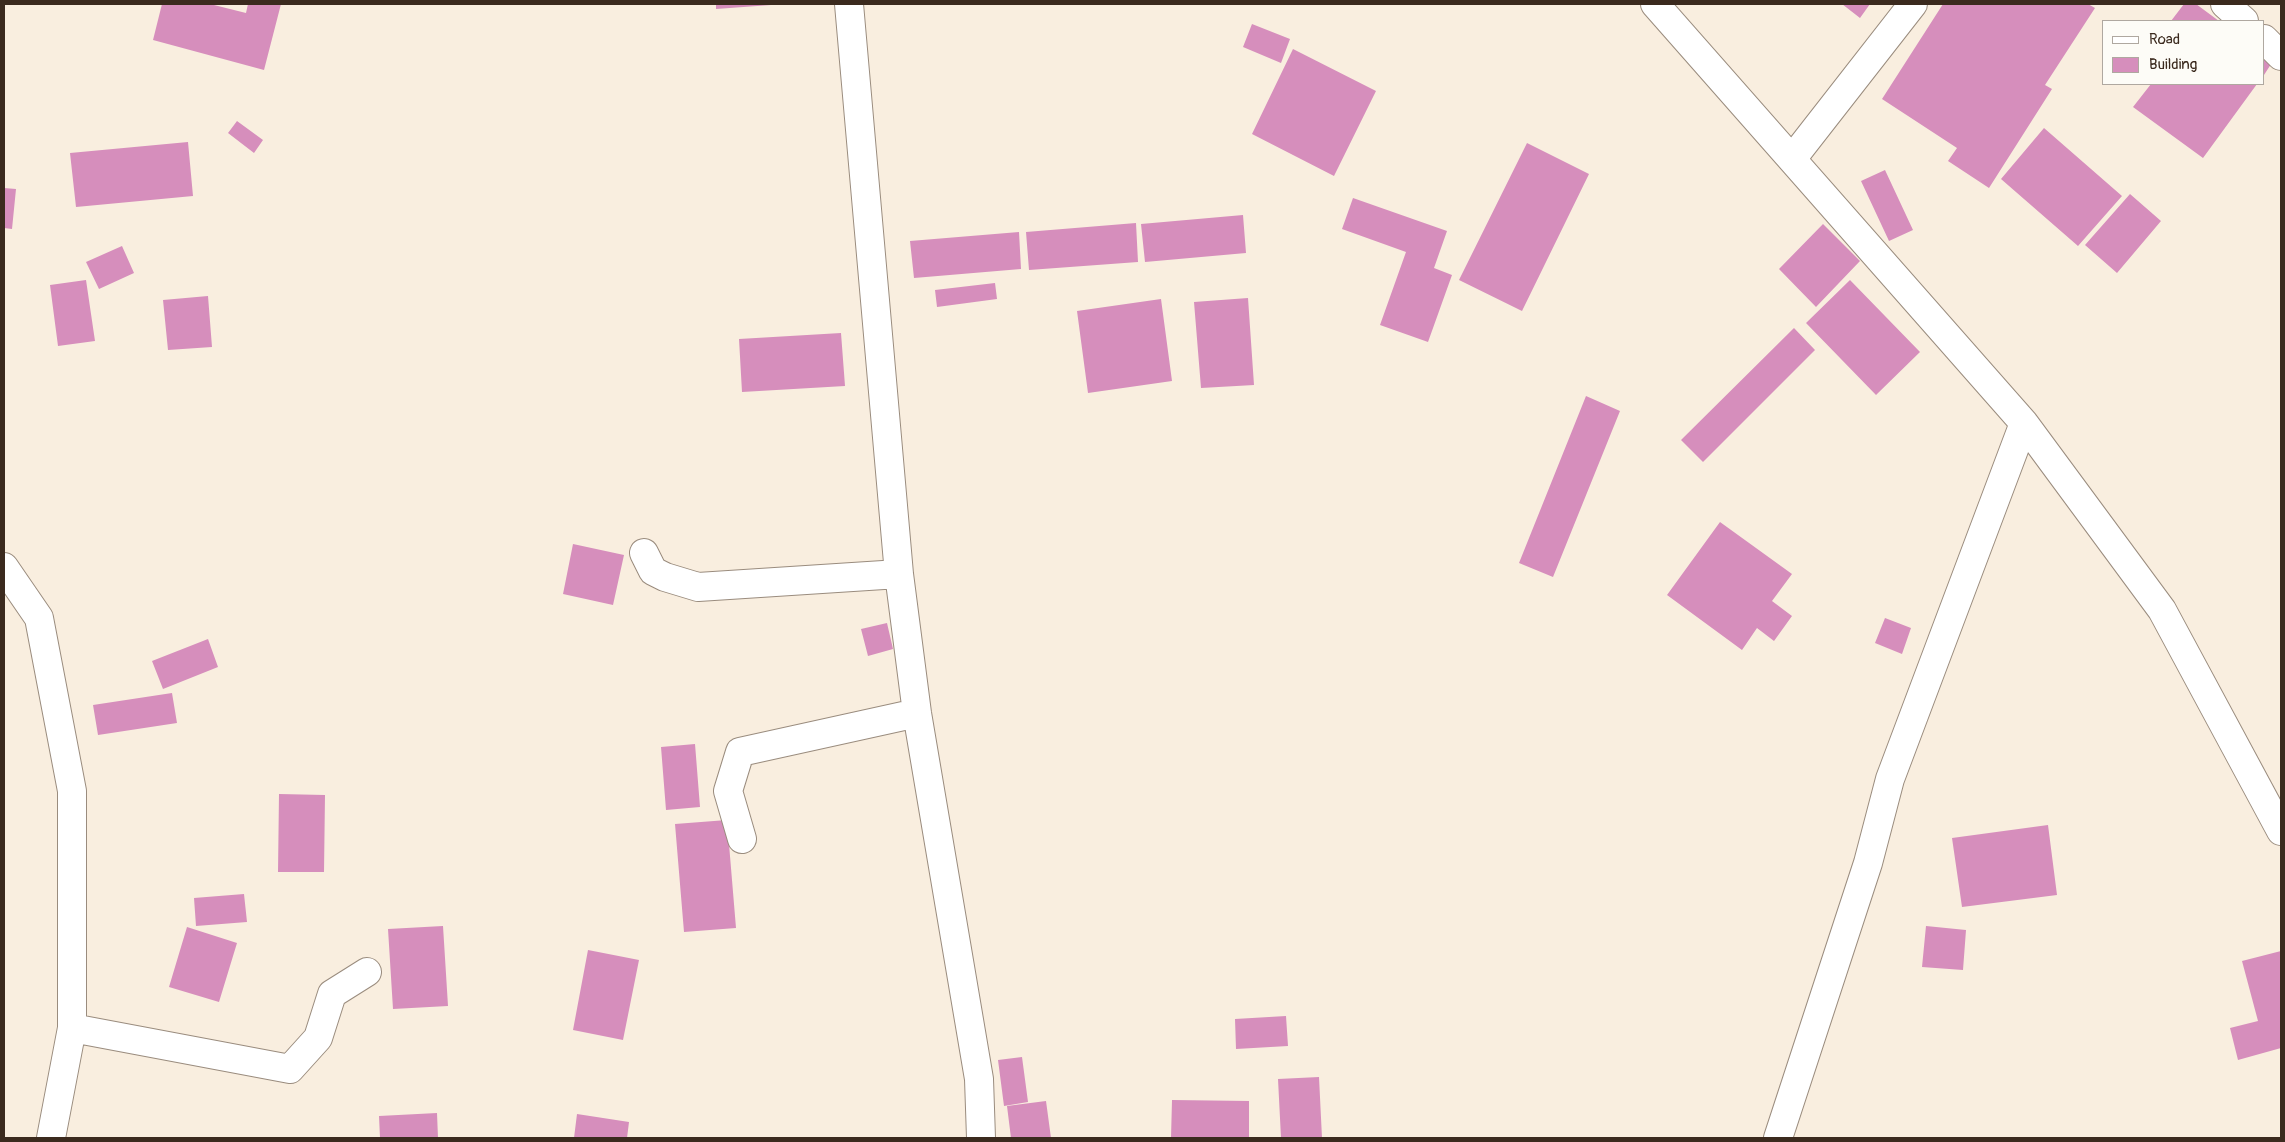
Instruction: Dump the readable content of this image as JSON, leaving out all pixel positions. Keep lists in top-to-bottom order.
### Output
{
  "legend": ["Road", "Building"]
}
